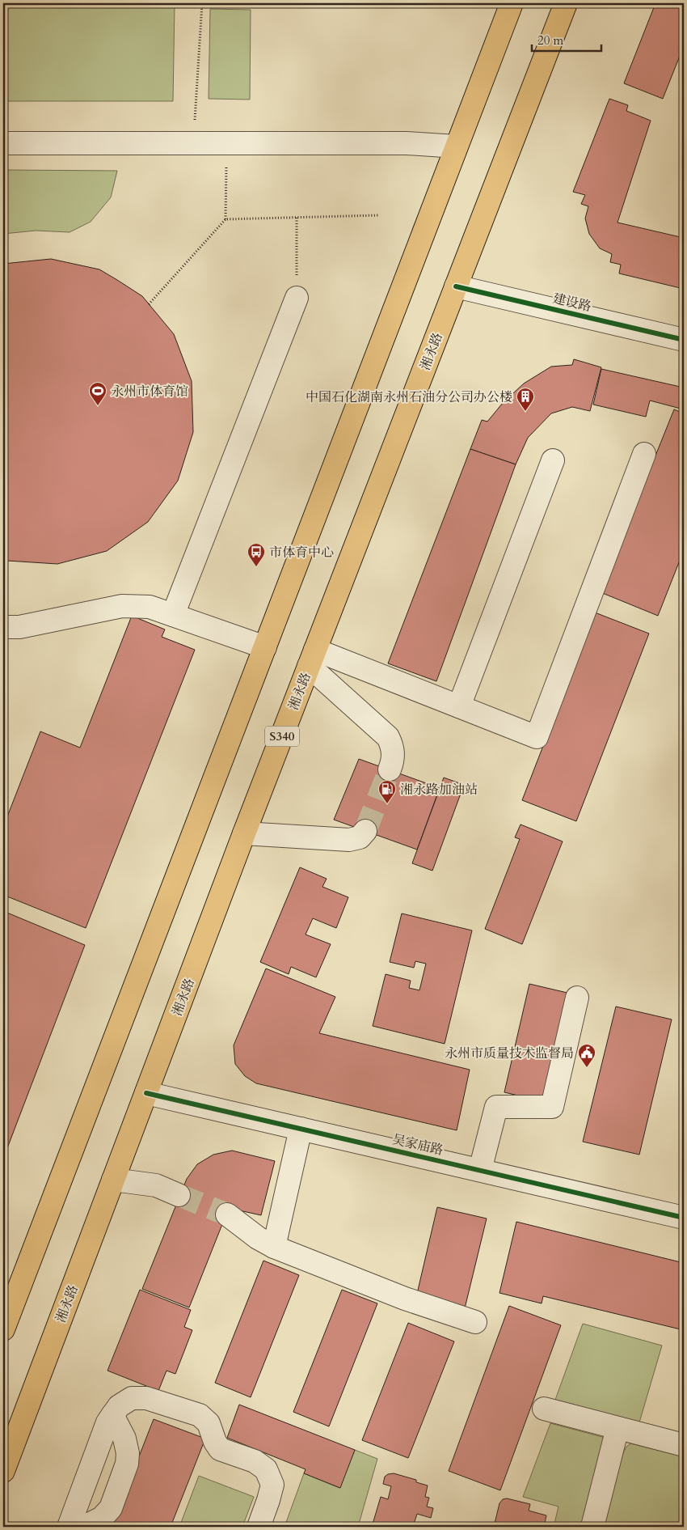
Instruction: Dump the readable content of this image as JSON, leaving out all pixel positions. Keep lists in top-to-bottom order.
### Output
{
  "streets": {
    "main road": ["湘永路", "S340"],
    "street": ["建设路", "吴家庙路"]
  },
  "crossings": [
    ["建设路", "湘永路"],
    ["湘永路", "吴家庙路"]
  ],
  "places": {
    "sports": ["永州市体育馆"],
    "building": ["中国石化湖南永州石油分公司办公楼"],
    "bus stop": ["市体育中心"],
    "fuel station": ["湘永路加油站"],
    "public building": ["永州市质量技术监督局"]
  },
  "scale_bar": "20 m"
}
